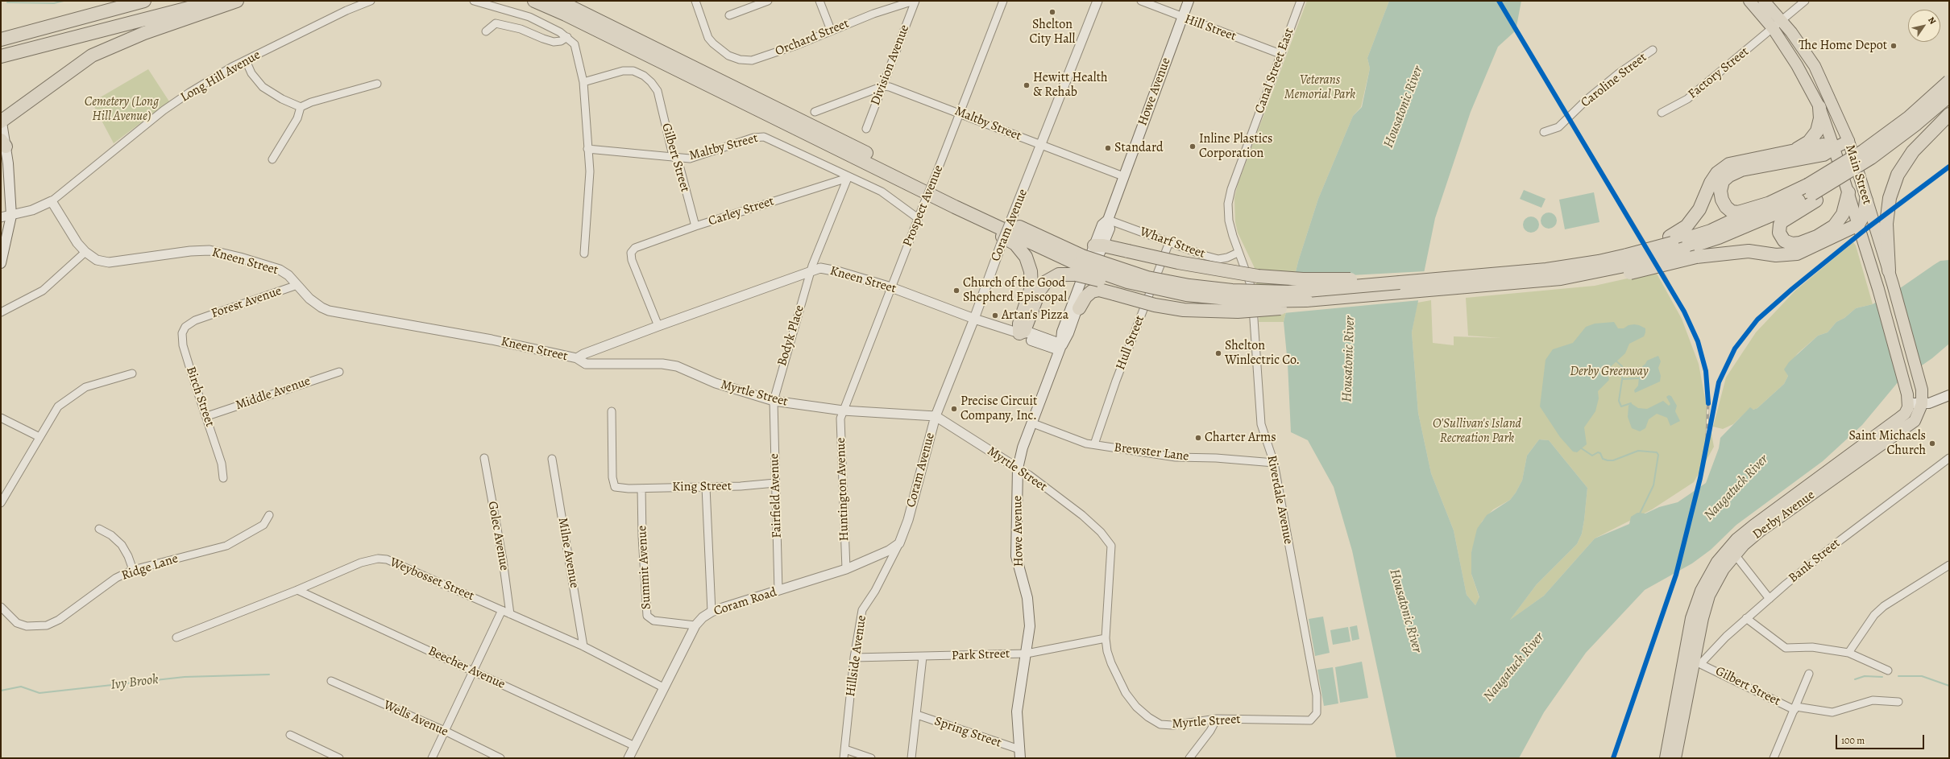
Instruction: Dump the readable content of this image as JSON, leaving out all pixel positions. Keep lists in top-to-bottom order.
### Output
{
  "streets": {
    "main road": [
      "Howe Avenue",
      "Main Street",
      "Kneen Street",
      "Derby Avenue"
    ],
    "street": [
      "Hill Street",
      "Orchard Street",
      "Division Avenue",
      "Canal Street East",
      "Factory Street",
      "Long Hill Avenue",
      "Caroline Street",
      "Maltby Street",
      "Gilbert Street",
      "Prospect Avenue",
      "Carley Street",
      "Coram Avenue",
      "Wharf Street",
      "Forest Avenue",
      "Bodyk Place",
      "Hull Street",
      "Middle Avenue",
      "Myrtle Street",
      "Birch Street",
      "Brewster Lane",
      "King Street",
      "Huntington Avenue",
      "Fairfield Avenue",
      "Riverdale Avenue",
      "Golec Avenue",
      "Milne Avenue",
      "Bank Street",
      "Ridge Lane",
      "Summit Avenue",
      "Weybosset Street",
      "Coram Road",
      "Park Street",
      "Hillside Avenue",
      "Beecher Avenue",
      "Wells Avenue",
      "Spring Street"
    ]
  },
  "crossings": [
    ["Hill Street", "Canal Street East"],
    ["Hill Street", "Howe Avenue"],
    ["Orchard Street", "Division Avenue"],
    ["Division Avenue", "Maltby Street"],
    ["Canal Street East", "Wharf Street"],
    ["Canal Street East", "Riverdale Avenue"],
    ["Factory Street", "Main Street"],
    ["Long Hill Avenue", "Kneen Street"],
    ["Howe Avenue", "Maltby Street"],
    ["Howe Avenue", "Wharf Street"],
    ["Howe Avenue", "Kneen Street"],
    ["Howe Avenue", "Myrtle Street"],
    ["Howe Avenue", "Brewster Lane"],
    ["Howe Avenue", "Park Street"],
    ["Howe Avenue", "Spring Street"],
    ["Maltby Street", "Gilbert Street"],
    ["Maltby Street", "Prospect Avenue"],
    ["Maltby Street", "Carley Street"],
    ["Maltby Street", "Coram Avenue"],
    ["Gilbert Street", "Carley Street"],
    ["Gilbert Street", "Derby Avenue"],
    ["Gilbert Street", "Bank Street"],
    ["Main Street", "Derby Avenue"],
    ["Prospect Avenue", "Kneen Street"],
    ["Prospect Avenue", "Myrtle Street"],
    ["Prospect Avenue", "Huntington Avenue"],
    ["Carley Street", "Kneen Street"],
    ["Coram Avenue", "Kneen Street"],
    ["Coram Avenue", "Myrtle Street"],
    ["Coram Avenue", "Coram Road"],
    ["Coram Avenue", "Hillside Avenue"],
    ["Wharf Street", "Hull Street"],
    ["Wharf Street", "Riverdale Avenue"],
    ["Kneen Street", "Forest Avenue"],
    ["Kneen Street", "Bodyk Place"],
    ["Kneen Street", "Myrtle Street"],
    ["Forest Avenue", "Birch Street"],
    ["Bodyk Place", "Myrtle Street"],
    ["Bodyk Place", "Fairfield Avenue"],
    ["Hull Street", "Brewster Lane"],
    ["Middle Avenue", "Birch Street"],
    ["Myrtle Street", "Huntington Avenue"],
    ["Myrtle Street", "Fairfield Avenue"],
    ["Myrtle Street", "Riverdale Avenue"],
    ["Myrtle Street", "Park Street"],
    ["Brewster Lane", "Riverdale Avenue"],
    ["King Street", "Fairfield Avenue"],
    ["King Street", "Summit Avenue"],
    ["Huntington Avenue", "Coram Road"],
    ["Fairfield Avenue", "Coram Road"],
    ["Derby Avenue", "Bank Street"],
    ["Golec Avenue", "Weybosset Street"],
    ["Milne Avenue", "Weybosset Street"],
    ["Summit Avenue", "Coram Road"],
    ["Weybosset Street", "Coram Road"],
    ["Weybosset Street", "Beecher Avenue"],
    ["Coram Road", "Hillside Avenue"],
    ["Coram Road", "Beecher Avenue"],
    ["Park Street", "Hillside Avenue"]
  ],
  "water": ["Housatonic River", "Naugatuck River", "Ivy Brook"],
  "parks": [
    "Veterans Memorial Park",
    "Cemetery (Long Hill Avenue)",
    "Derby Greenway",
    "O'Sullivan's Island Recreation Park"
  ],
  "places": [
    "Shelton City Hall",
    "The Home Depot",
    "Hewitt Health & Rehab",
    "Inline Plastics Corporation",
    "Standard",
    "Church of the Good Shepherd Episcopal",
    "Artan's Pizza",
    "Shelton Winlectric Co.",
    "Precise Circuit Company, Inc.",
    "Charter Arms",
    "Saint Michaels Church"
  ],
  "scale_bar": "100 m",
  "north": "top right"
}
